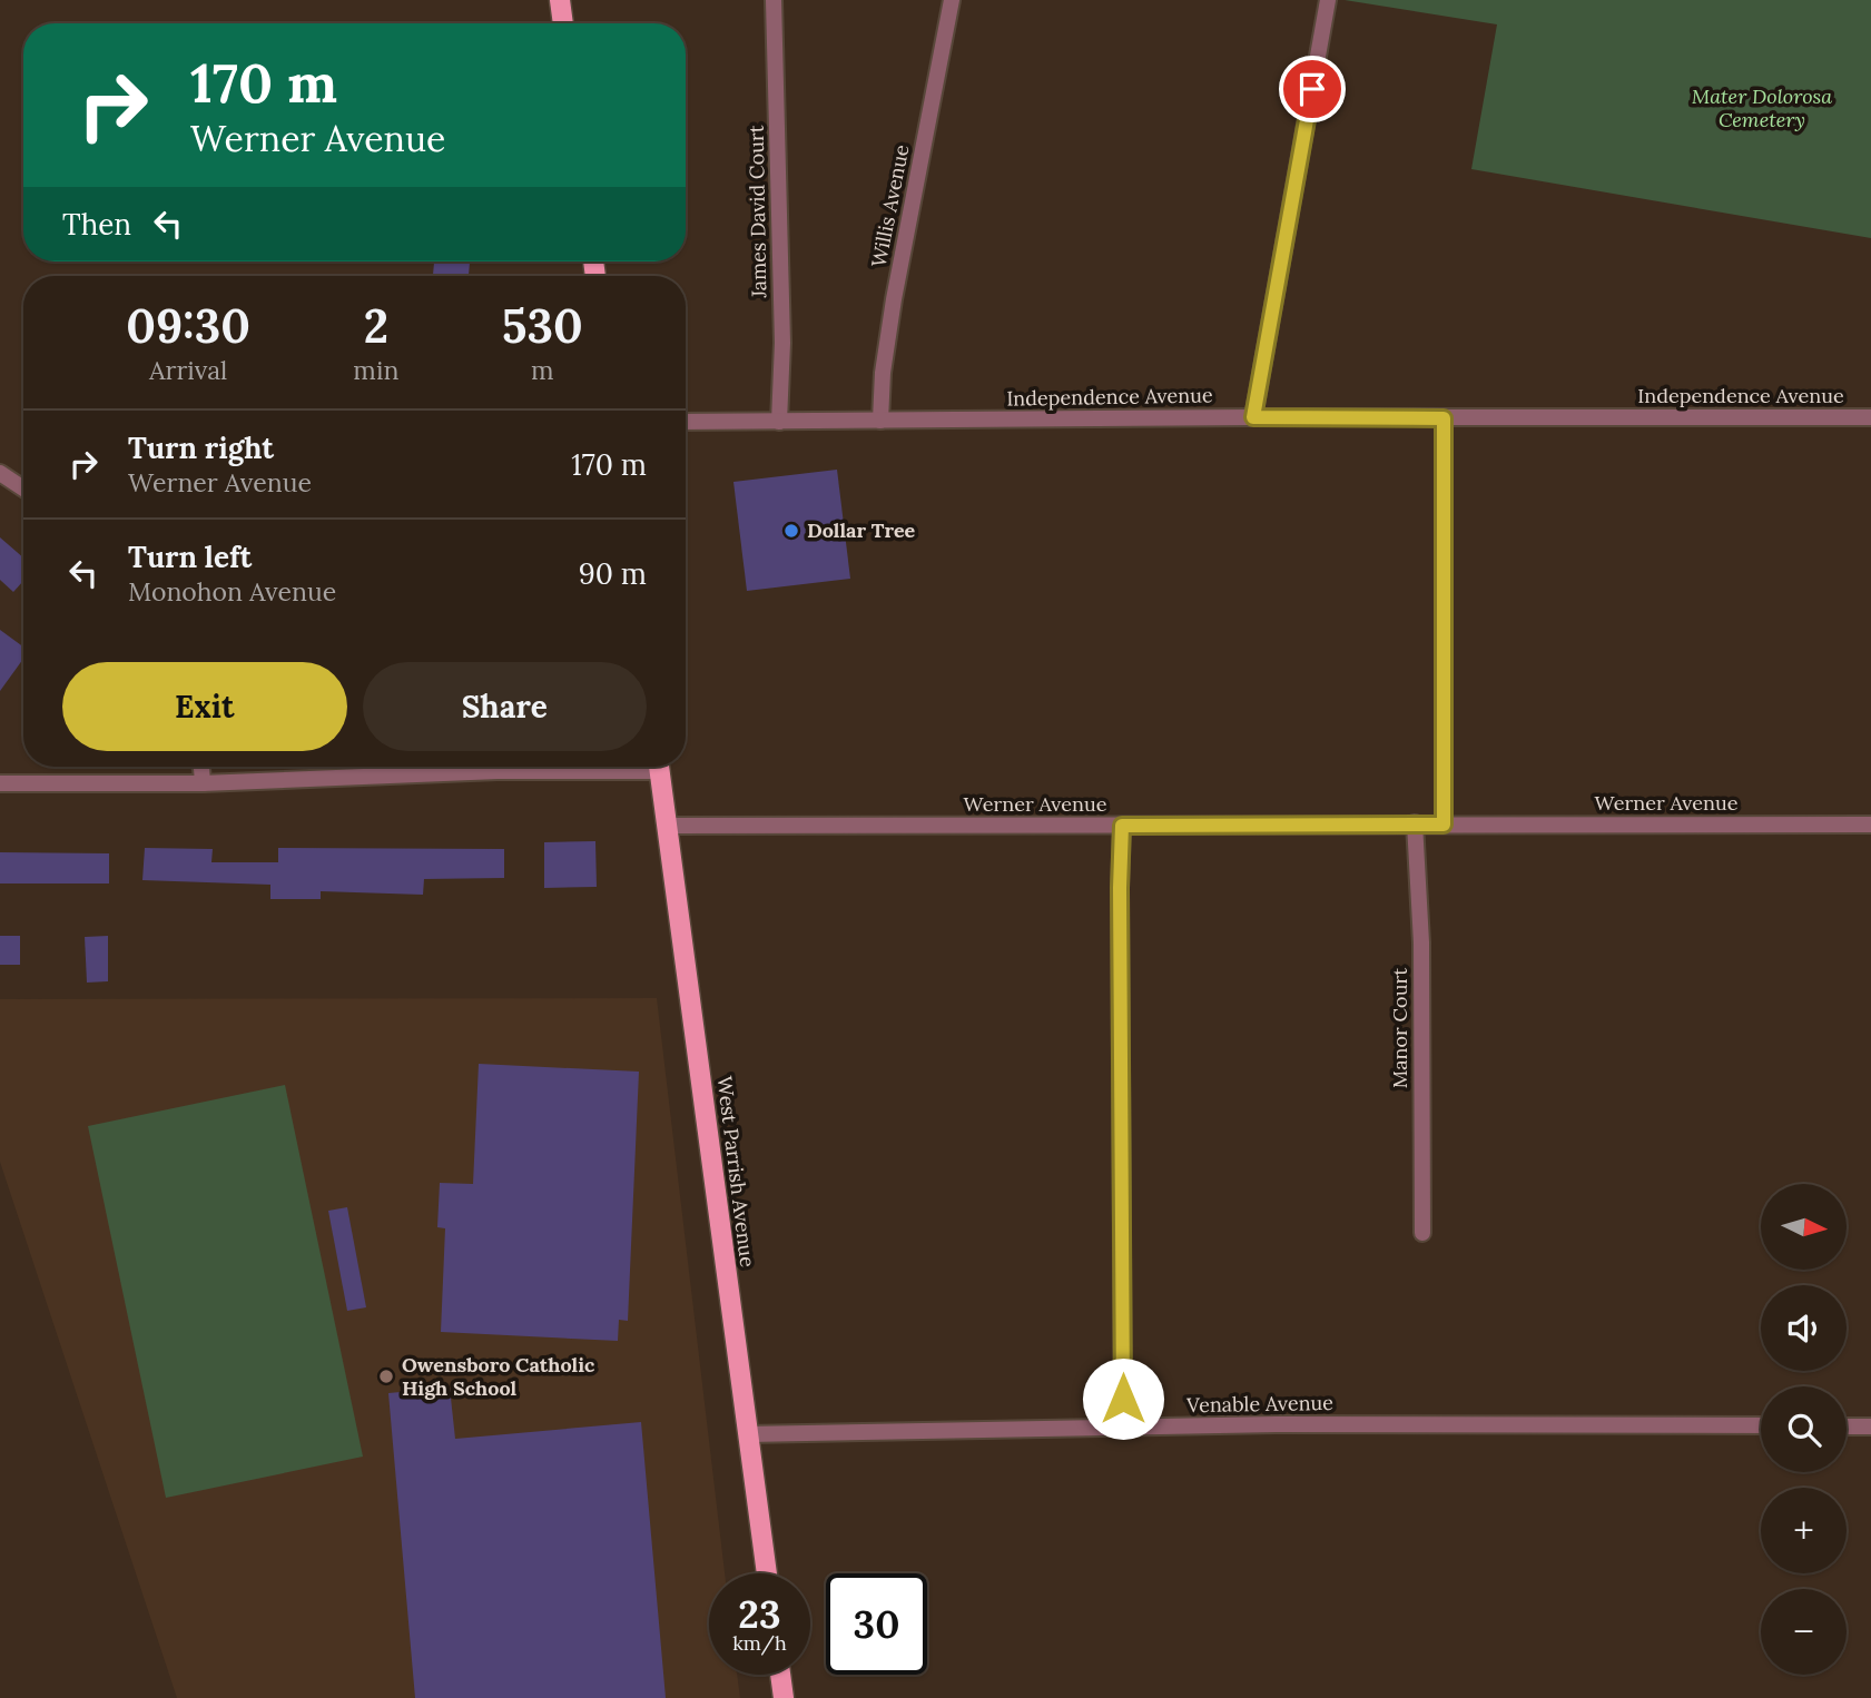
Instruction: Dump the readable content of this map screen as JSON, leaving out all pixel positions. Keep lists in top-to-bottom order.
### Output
{
  "streets": {
    "main road": ["West Parrish Avenue"],
    "street": [
      "Willis Avenue",
      "James David Court",
      "Independence Avenue",
      "Werner Avenue",
      "Manor Court",
      "Venable Avenue"
    ]
  },
  "crossings": [
    ["Willis Avenue", "Independence Avenue"],
    ["James David Court", "Independence Avenue"],
    ["Werner Avenue", "Manor Court"],
    ["Werner Avenue", "West Parrish Avenue"],
    ["West Parrish Avenue", "Venable Avenue"]
  ],
  "parks": ["Mater Dolorosa Cemetery"],
  "places": ["Dollar Tree", "Owensboro Catholic High School"],
  "north": "right",
  "page": {
    "turn": ["170 m", "Werner Avenue"],
    "then": "Then",
    "eta": [
      "09:30",
      "Arrival",
      "2",
      "min",
      "530",
      "m"
    ],
    "list": [
      {
        "name": "Turn right",
        "note": "Werner Avenue",
        "value": "170 m"
      },
      {
        "name": "Turn left",
        "note": "Monohon Avenue",
        "value": "90 m"
      }
    ],
    "buttons": ["Exit", "Share"],
    "map_buttons": ["+", "−"],
    "speed": "23 km/h",
    "limit": "30"
  }
}
